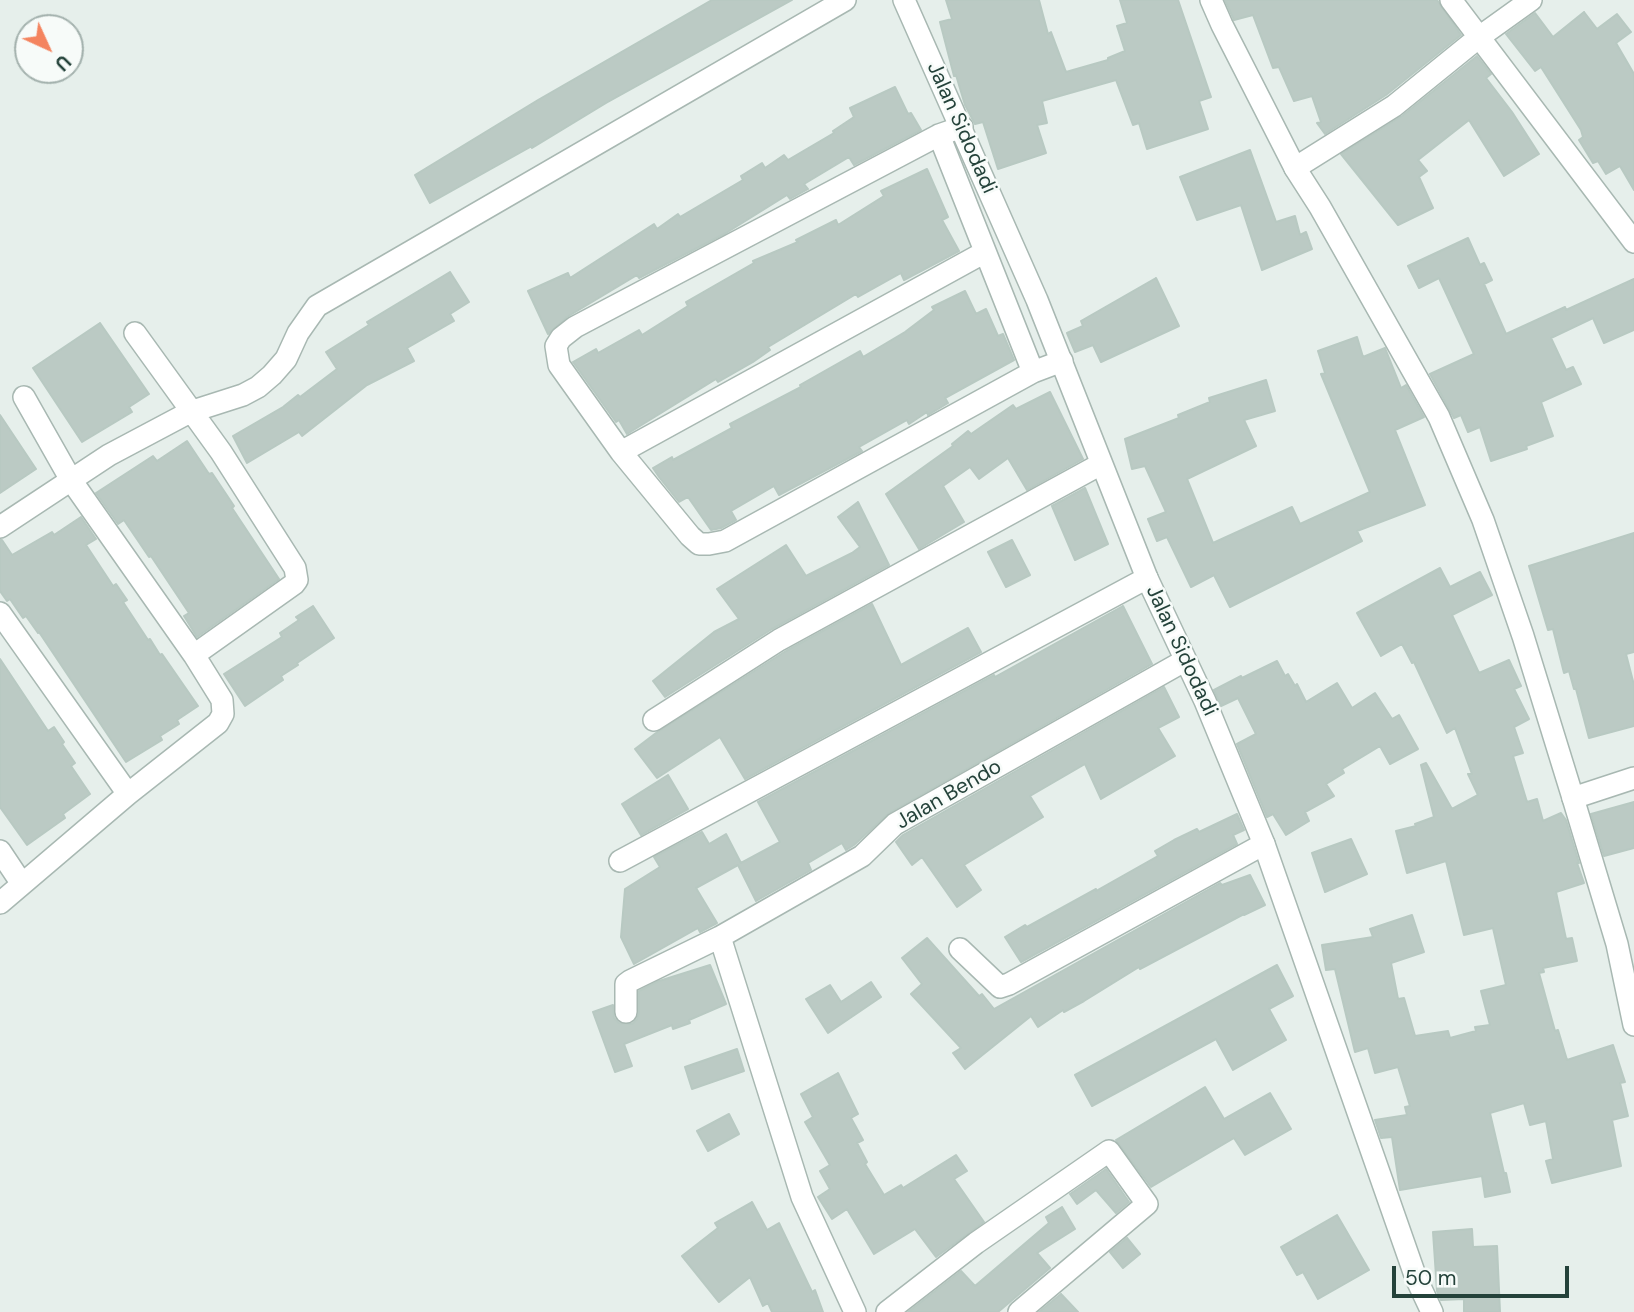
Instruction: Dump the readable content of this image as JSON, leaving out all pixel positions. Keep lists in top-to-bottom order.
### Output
{
  "streets": {
    "street": ["Jalan Sidodadi", "Jalan Bendo"]
  },
  "crossings": [
    ["Jalan Sidodadi", "Jalan Bendo"]
  ],
  "scale_bar": "50 m",
  "north": "bottom right"
}
